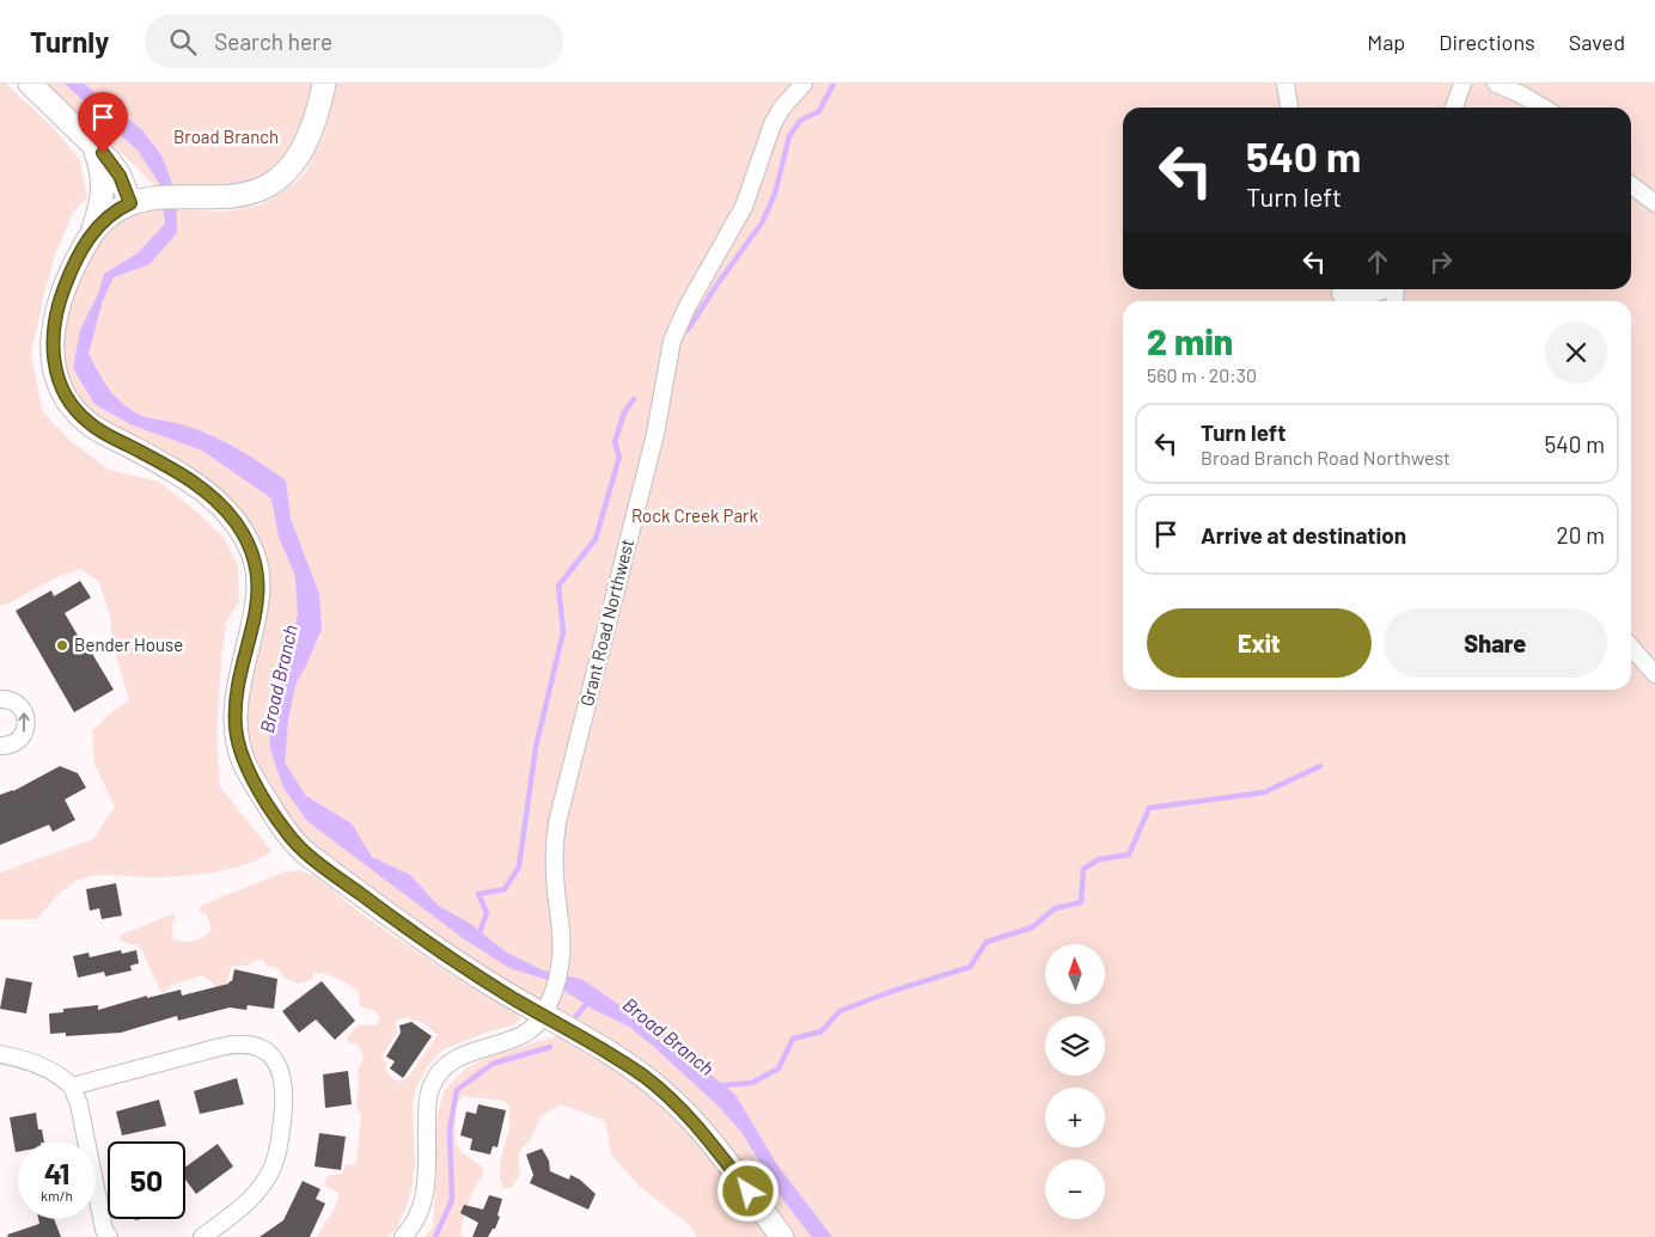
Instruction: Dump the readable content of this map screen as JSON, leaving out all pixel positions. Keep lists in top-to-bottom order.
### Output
{
  "streets": {
    "street": ["Grant Road Northwest"]
  },
  "water": ["Broad Branch"],
  "parks": ["Broad Branch", "Rock Creek Park"],
  "places": ["Bender House"],
  "north": "top",
  "page": {
    "header": "Turnly",
    "search": "Search here",
    "nav": ["Map", "Directions", "Saved"],
    "turn": ["540 m", "Turn left"],
    "heading": ["2 min", "560 m · 20:30"],
    "list": [
      {
        "name": "Turn left",
        "note": "Broad Branch Road Northwest",
        "value": "540 m"
      },
      {
        "name": "Arrive at destination",
        "value": "20 m"
      }
    ],
    "buttons": ["Exit", "Share"],
    "map_buttons": ["+", "−"],
    "speed": "41 km/h",
    "limit": "50"
  }
}
